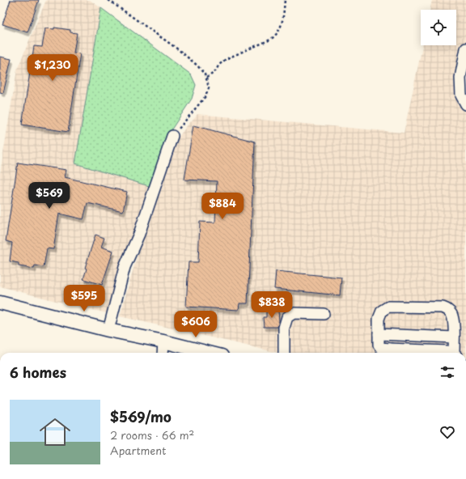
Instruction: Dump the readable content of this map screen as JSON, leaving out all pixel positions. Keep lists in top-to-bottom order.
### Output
{
  "page": {
    "price": [
      "$1,230",
      "$569",
      "$884",
      "$595",
      "$838",
      "$606"
    ],
    "heading": "6 homes",
    "list": [
      {
        "name": "$569/mo",
        "note": "2 rooms · 66 m² · Apartment"
      }
    ]
  }
}
